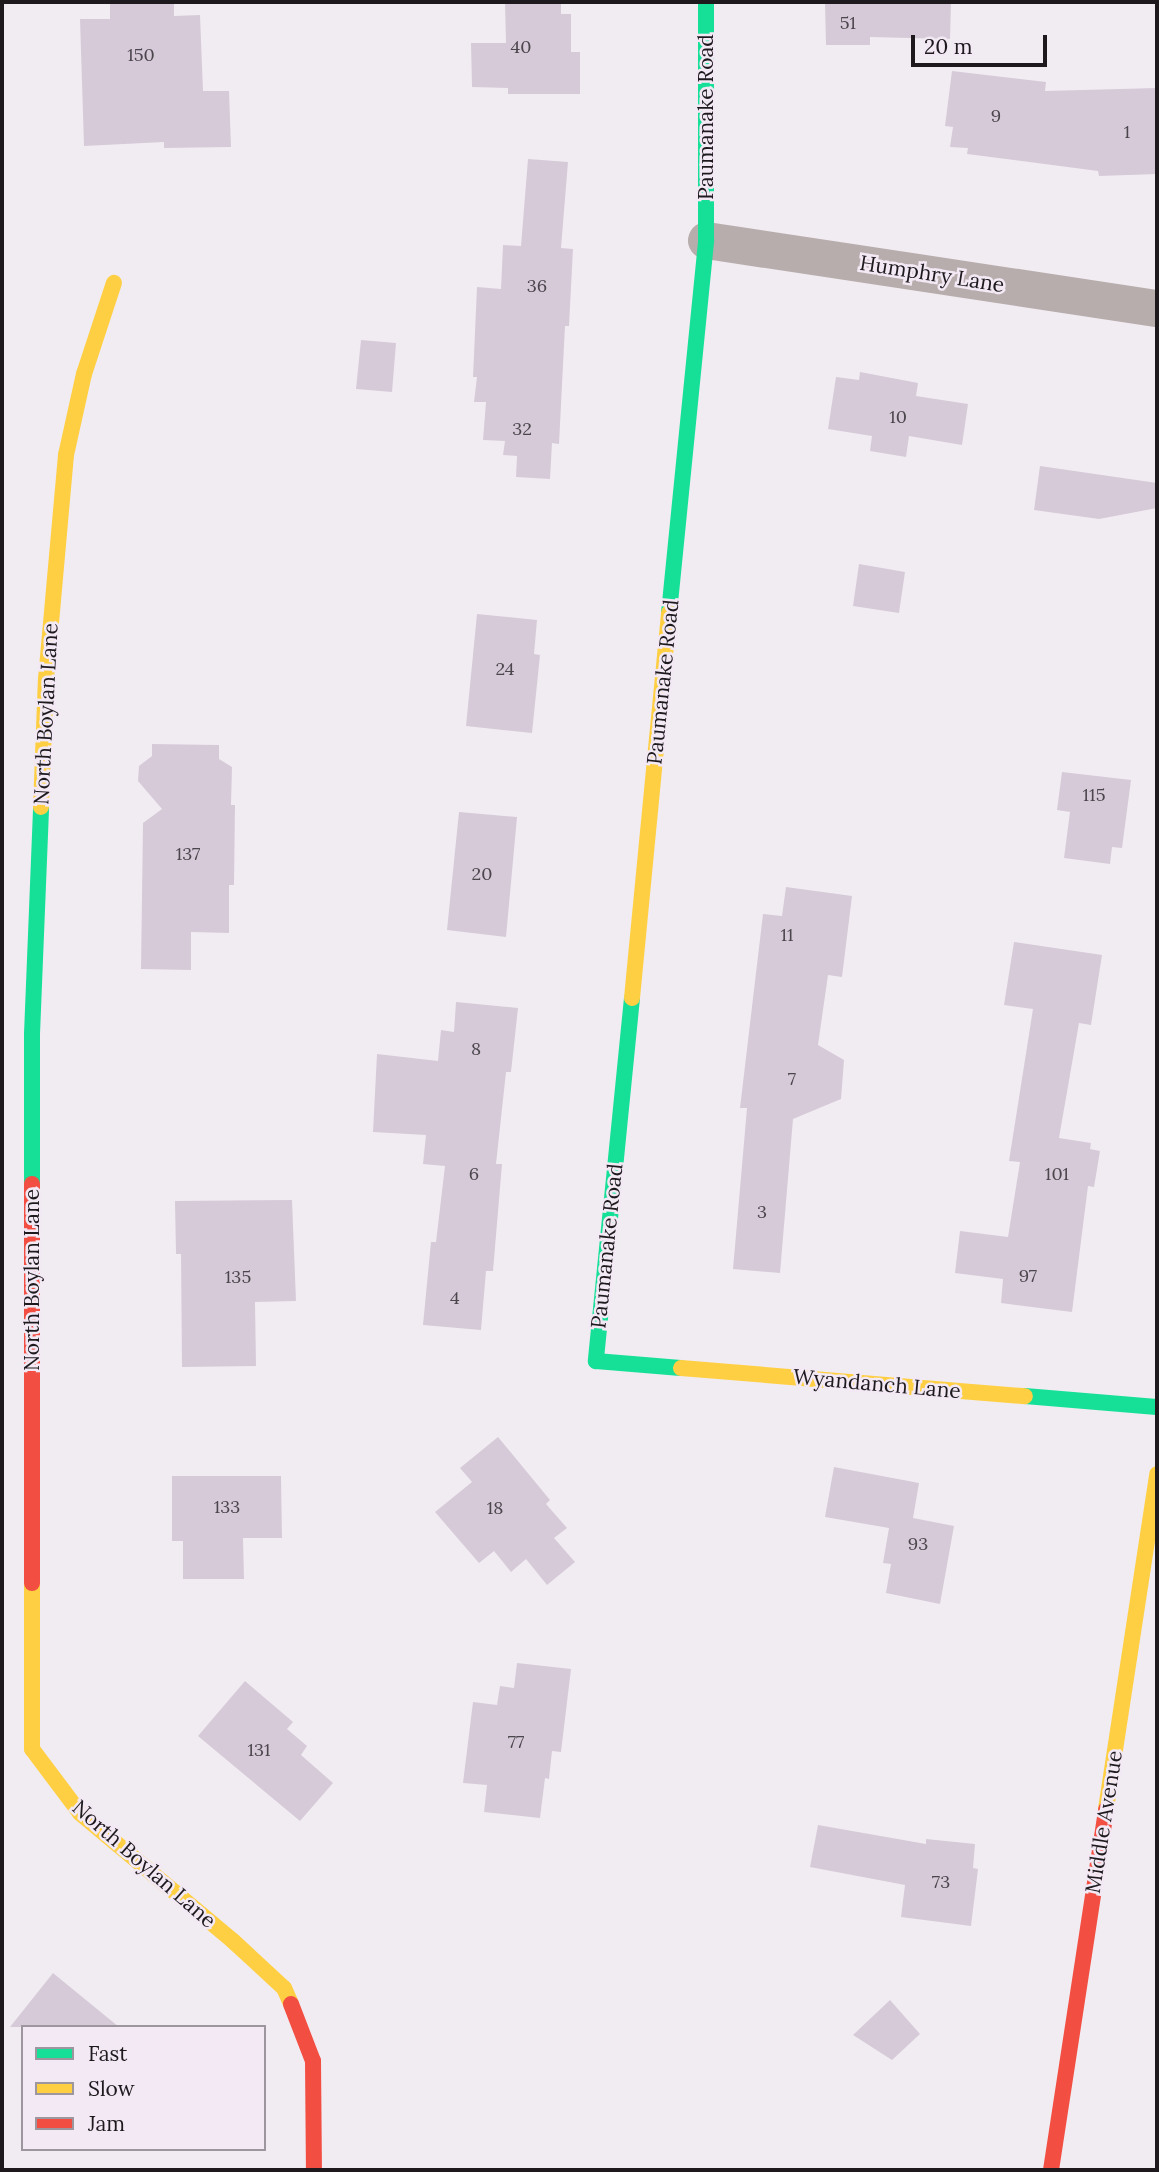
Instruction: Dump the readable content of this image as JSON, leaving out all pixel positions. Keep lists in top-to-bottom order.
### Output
{
  "streets": {
    "street": [
      "Paumanake Road",
      "Humphry Lane",
      "North Boylan Lane",
      "Wyandanch Lane",
      "Middle Avenue"
    ]
  },
  "crossings": [
    ["Paumanake Road", "Humphry Lane"],
    ["Paumanake Road", "Wyandanch Lane"]
  ],
  "house_numbers": [
    "51",
    "40",
    "150",
    "9",
    "1",
    "36",
    "10",
    "32",
    "24",
    "115",
    "137",
    "20",
    "11",
    "8",
    "7",
    "6",
    "101",
    "3",
    "97",
    "135",
    "4",
    "133",
    "18",
    "93",
    "77",
    "131",
    "73"
  ],
  "legend": ["Fast", "Slow", "Jam"],
  "scale_bar": "20 m"
}
